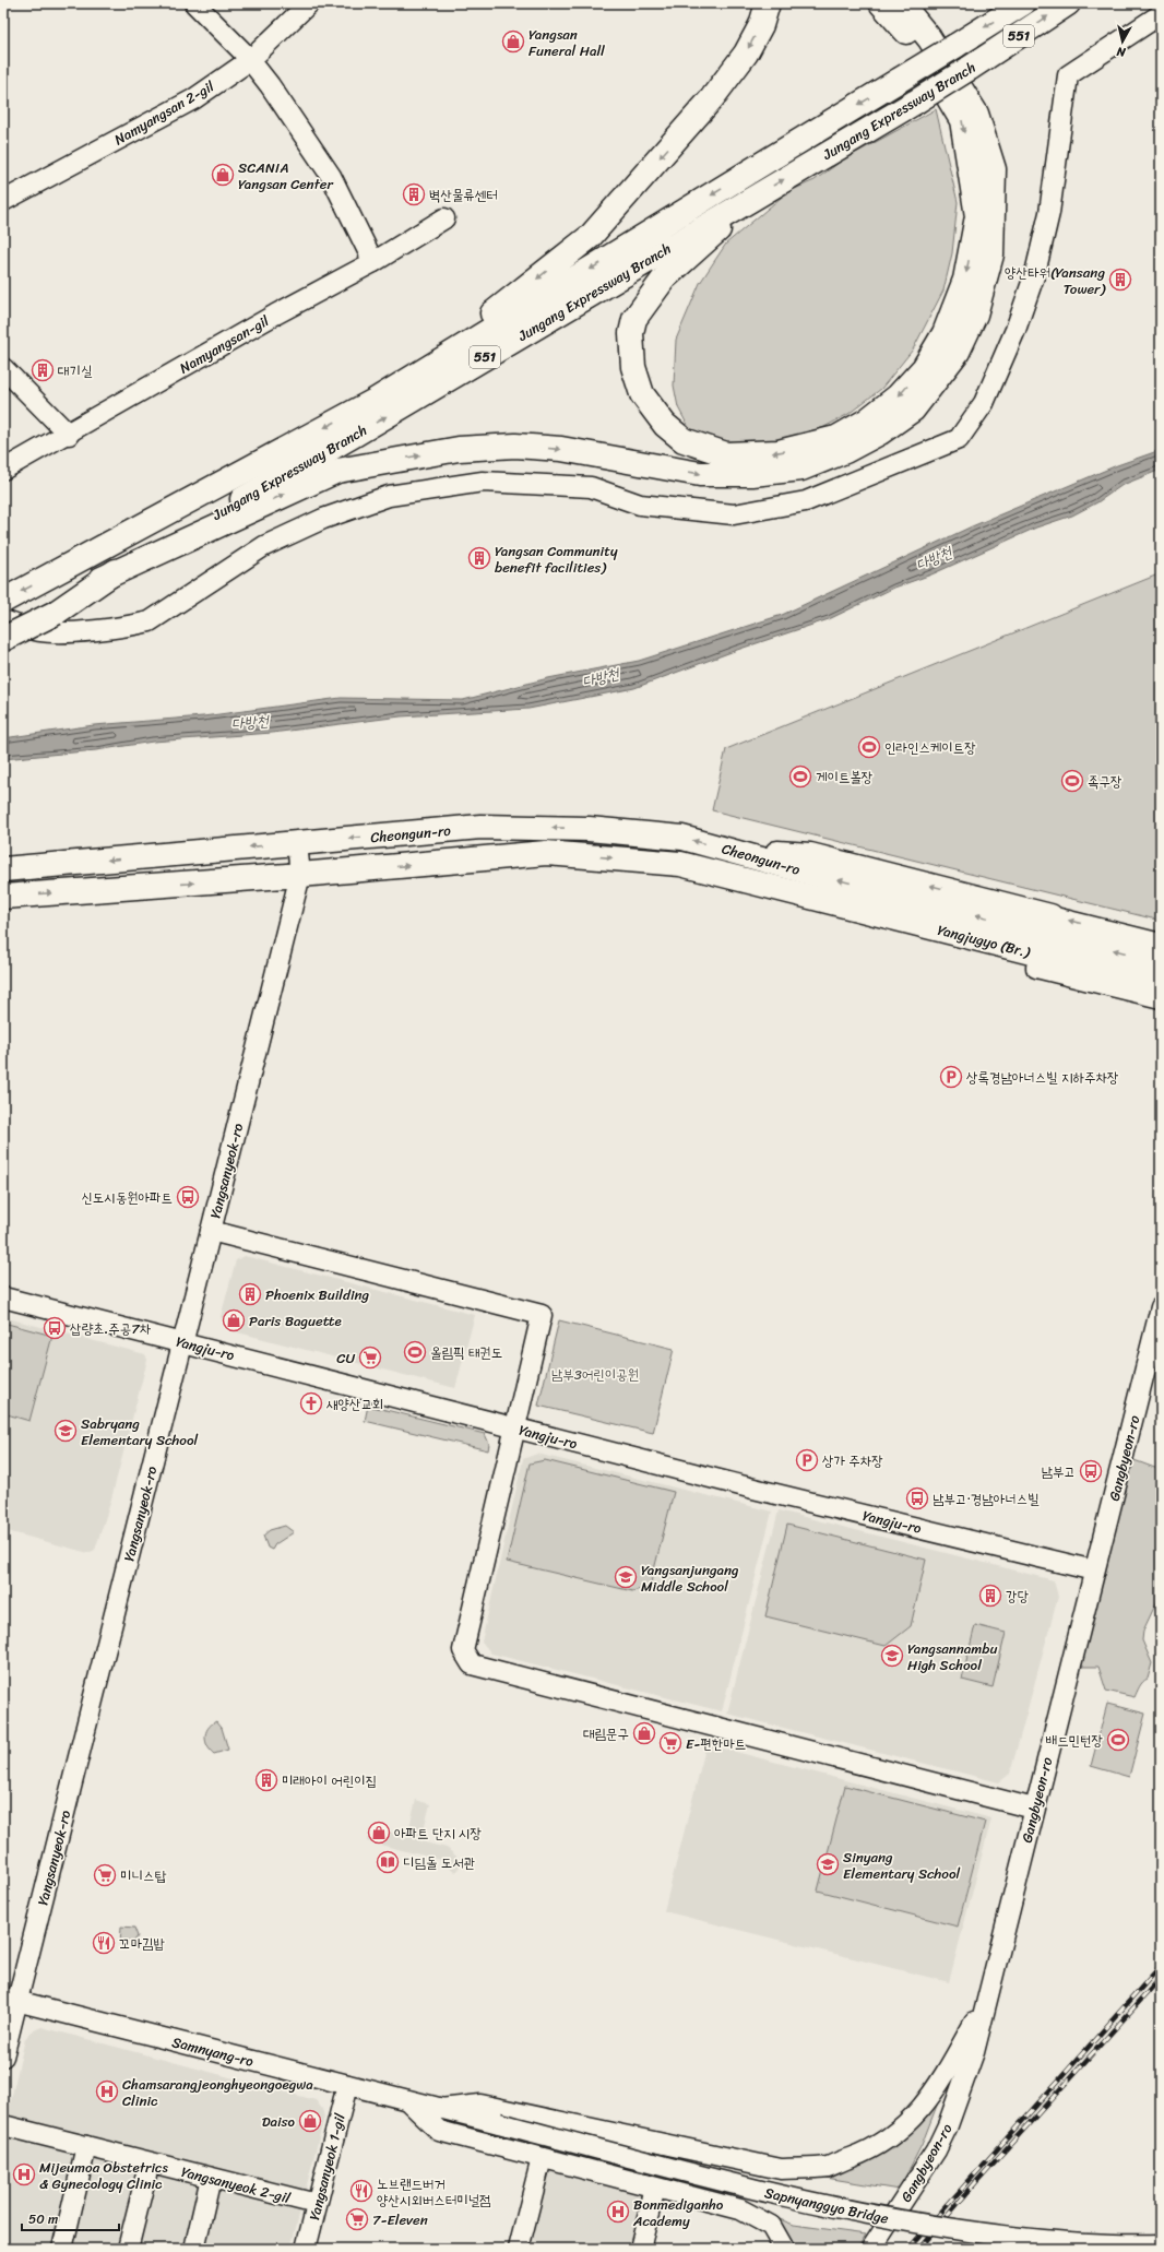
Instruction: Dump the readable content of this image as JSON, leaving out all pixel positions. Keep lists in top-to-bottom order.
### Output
{
  "streets": {
    "main road": [
      "551",
      "Jungang Expressway Branch",
      "Cheongun-ro",
      "Yangjugyo (Br.)"
    ],
    "street": [
      "Namyangsan 2-gil",
      "Namyangsan-gil",
      "Yangsanyeok-ro",
      "Yangju-ro",
      "Gangbyeon-ro",
      "Samnyang-ro",
      "Yangsanyeok 1-gil",
      "Yangsanyeok 2-gil",
      "Sapnyanggyo Bridge"
    ]
  },
  "crossings": [
    ["Cheongun-ro", "Yangjugyo (Br.)"],
    ["Cheongun-ro", "Yangsanyeok-ro"],
    ["Yangsanyeok-ro", "Yangju-ro"],
    ["Yangsanyeok-ro", "Samnyang-ro"],
    ["Yangju-ro", "Gangbyeon-ro"],
    ["Samnyang-ro", "Yangsanyeok 1-gil"],
    ["Samnyang-ro", "Sapnyanggyo Bridge"],
    ["Yangsanyeok 1-gil", "Yangsanyeok 2-gil"]
  ],
  "water": ["다방천"],
  "parks": ["남부3어린이공원"],
  "places": {
    "shop": [
      "Yangsan Funeral Hall",
      "SCANIA Yangsan Center",
      "Paris Baguette",
      "대림문구",
      "아파트 단지 시장",
      "Daiso"
    ],
    "building": [
      "벽산물류센터",
      "양산타워(Yansang Tower)",
      "대기실",
      "Yangsan Community benefit facilities)",
      "Phoenix Building",
      "강당",
      "미래아이 어린이집"
    ],
    "sports": [
      "인라인스케이트장",
      "게이트볼장",
      "족구장",
      "올림픽 태권도",
      "배드민턴장"
    ],
    "parking": ["상록경남아너스빌 지하주차장", "상가 주차장"],
    "bus stop": [
      "신도시동원아파트",
      "삽량초.주공7차",
      "남부고",
      "남부고·경남아너스빌"
    ],
    "supermarket": [
      "CU",
      "E-편한마트",
      "미니스탑",
      "7-Eleven"
    ],
    "church": ["새양산교회"],
    "school or university": [
      "Sabryang Elementary School",
      "Yangsanjungang Middle School",
      "Yangsannambu High School",
      "Sinyang Elementary School"
    ],
    "library": ["디딤돌 도서관"],
    "restaurant": ["꼬마김밥", "노브랜드버거 양산시외버스터미널점"],
    "hospital": ["Chamsarangjeonghyeongoegwa Clinic", "Mijeumoa Obstetrics & Gynecology Clinic", "Bonmediganho Academy"]
  },
  "scale_bar": "50 m",
  "north": "bottom"
}
